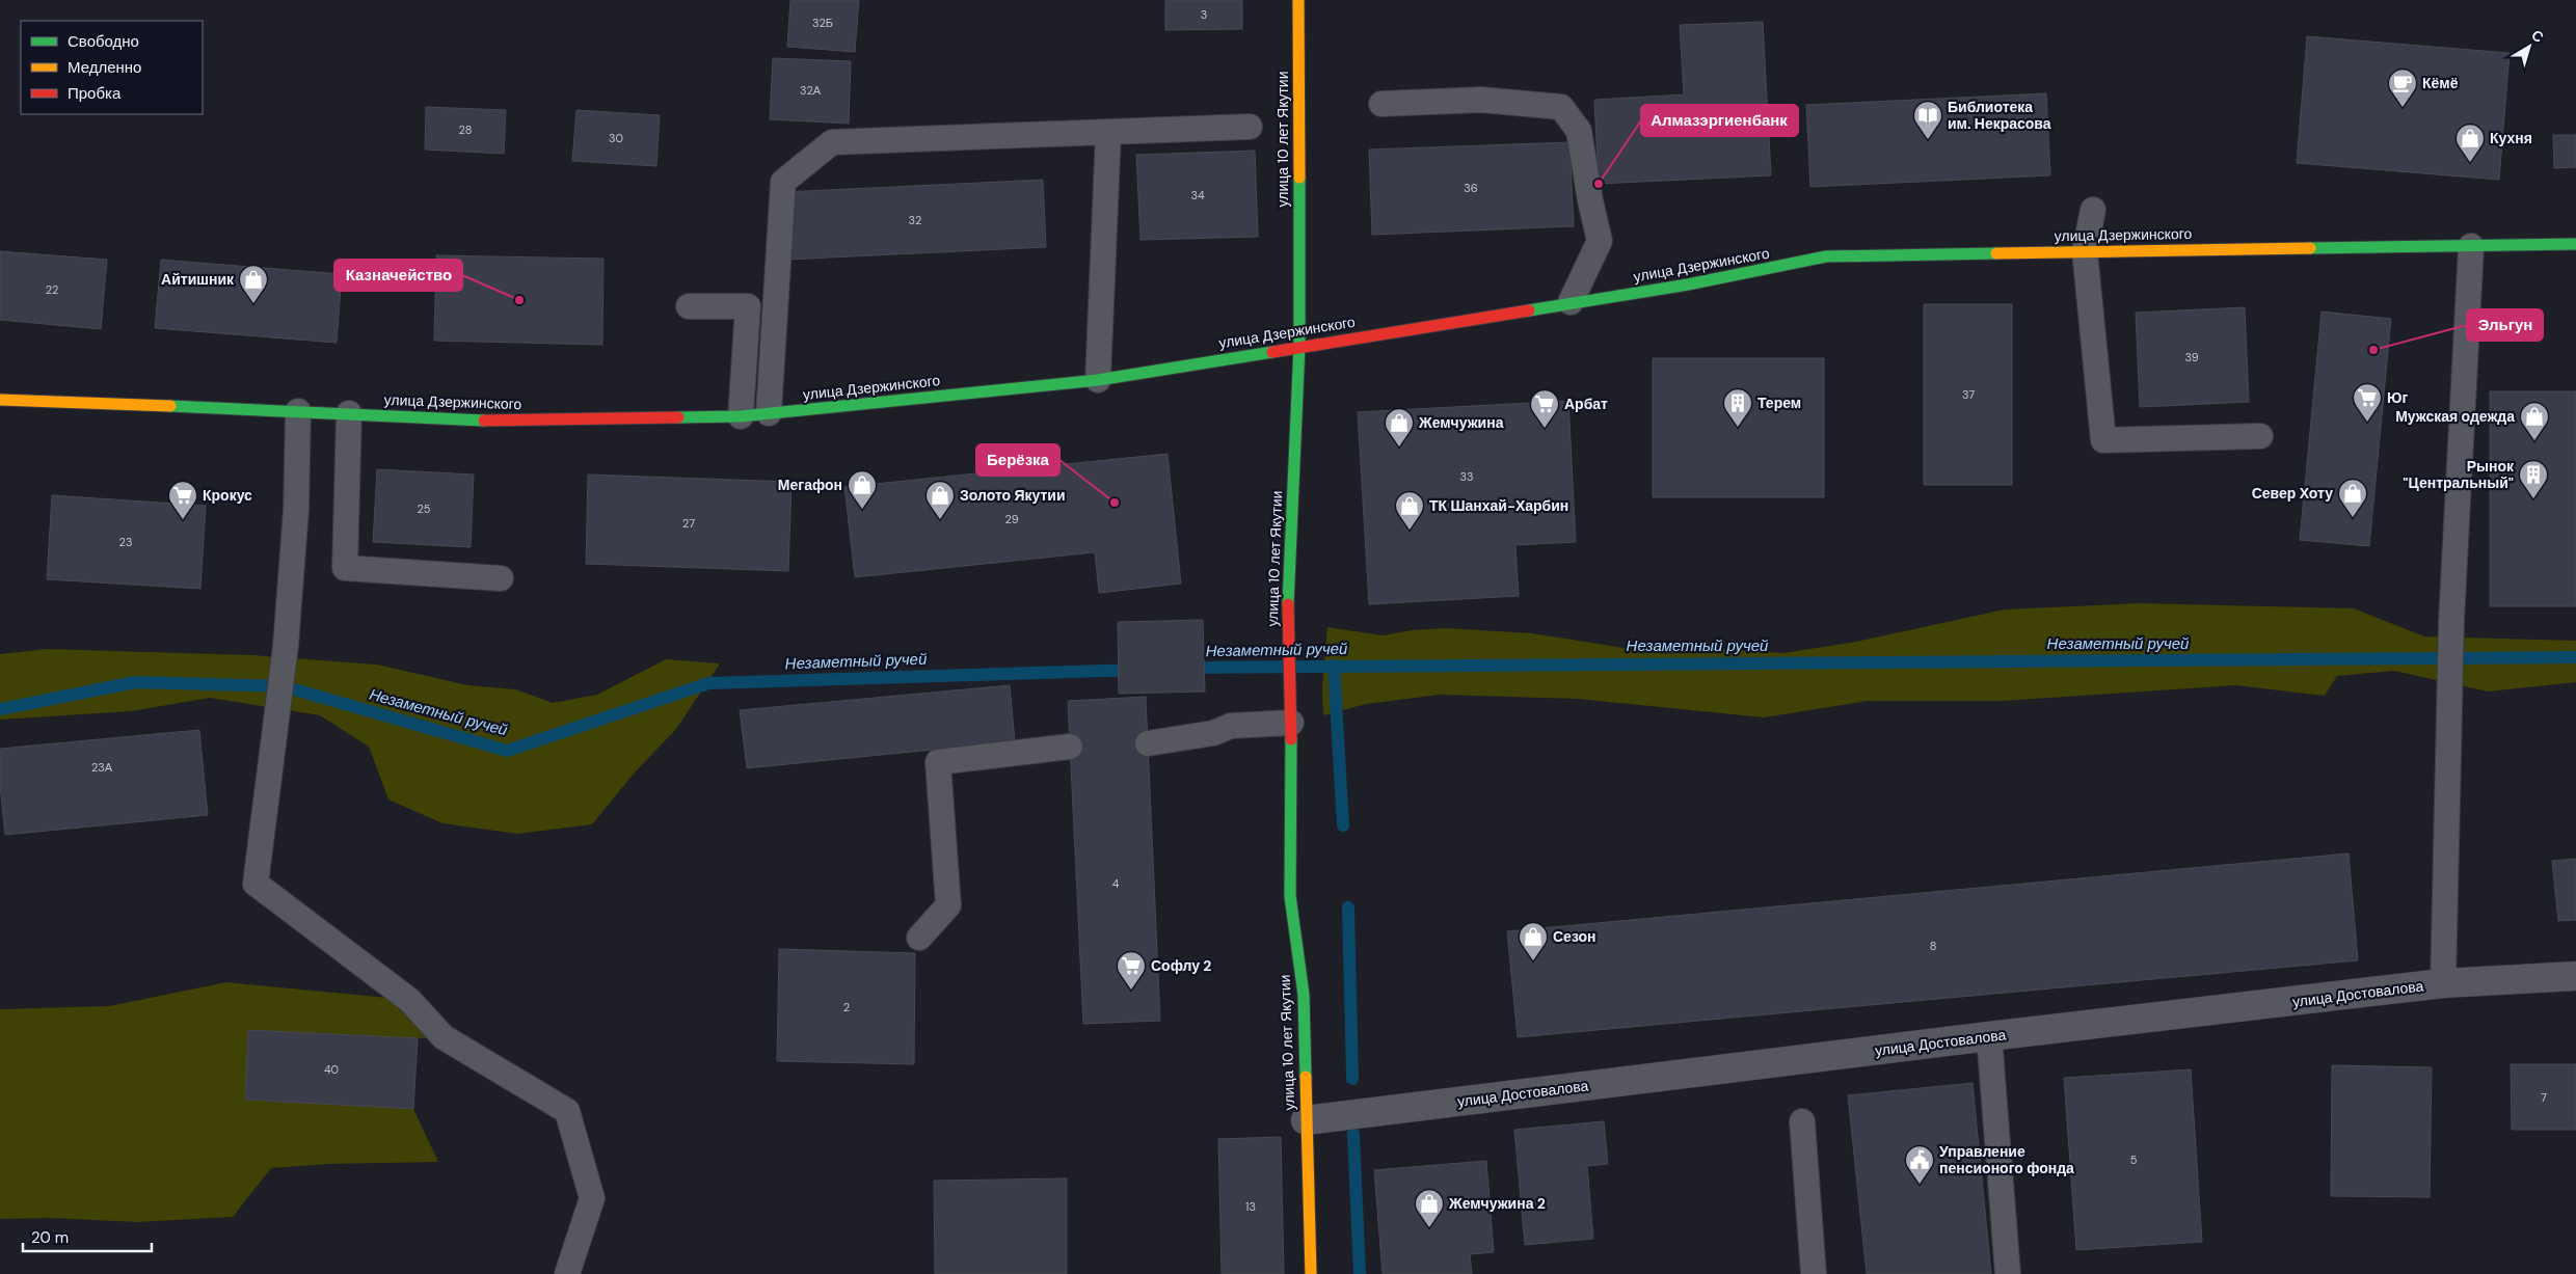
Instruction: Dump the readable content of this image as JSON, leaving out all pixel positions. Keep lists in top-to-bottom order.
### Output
{
  "streets": {
    "street": ["улица 10 лет Якутии", "улица Дзержинского", "улица Достовалова"]
  },
  "crossings": [
    ["улица 10 лет Якутии", "улица Дзержинского"],
    ["улица 10 лет Якутии", "улица Достовалова"]
  ],
  "water": ["Незаметный ручей"],
  "places": {
    "cafe": ["Кёмё"],
    "library": ["Библиотека им. Некрасова"],
    "shop": [
      "Кухня",
      "Айтишник",
      "Мужская одежда",
      "Жемчужина",
      "Мегафон",
      "Север Хоту",
      "Золото Якутии",
      "ТК Шанхай-Харбин",
      "Сезон",
      "Жемчужина 2"
    ],
    "other": [
      "Алмазэргиенбанк",
      "Казначейство",
      "Эльгун",
      "Берёзка"
    ],
    "supermarket": [
      "Юг",
      "Арбат",
      "Крокус",
      "Софлу 2"
    ],
    "building": ["Терем", "Рынок \"Центральный\""],
    "public building": ["Управление пенсионого фонда"]
  },
  "house_numbers": [
    "3",
    "32Б",
    "32А",
    "28",
    "30",
    "36",
    "34",
    "32",
    "22",
    "39",
    "37",
    "33",
    "25",
    "29",
    "27",
    "23",
    "23А",
    "4",
    "8",
    "2",
    "40",
    "7",
    "5",
    "13"
  ],
  "legend": ["Свободно", "Медленно", "Пробка"],
  "scale_bar": "20 m",
  "north": "top right"
}
